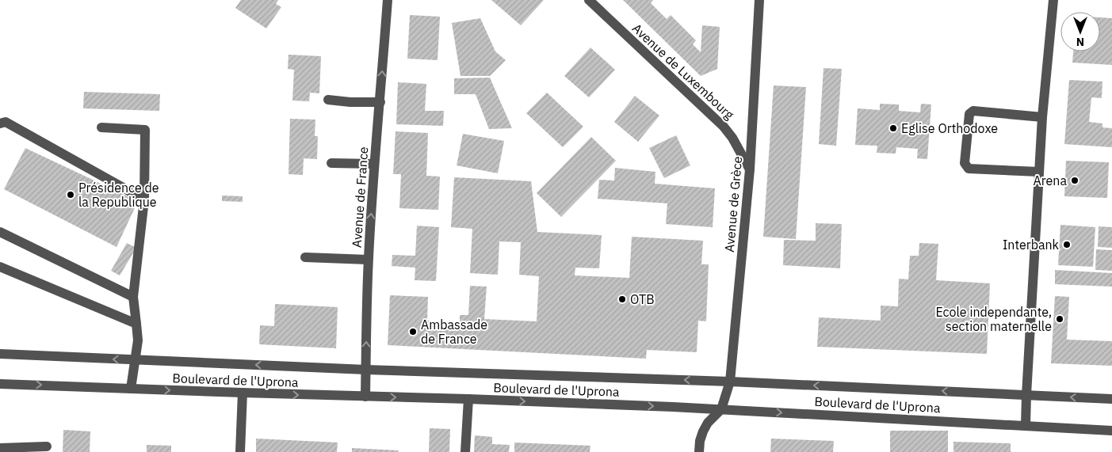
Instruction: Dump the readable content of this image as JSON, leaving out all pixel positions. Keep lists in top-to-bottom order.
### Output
{
  "streets": {
    "street": [
      "Avenue de Luxembourg",
      "Avenue de France",
      "Avenue de Grèce",
      "Boulevard de l'Uprona"
    ]
  },
  "crossings": [
    ["Avenue de Luxembourg", "Avenue de Grèce"],
    ["Avenue de France", "Boulevard de l'Uprona"],
    ["Avenue de Grèce", "Boulevard de l'Uprona"]
  ],
  "one_way": ["Avenue de France"],
  "places": [
    "Eglise Orthodoxe",
    "Arena",
    "Présidence de la Republique",
    "Interbank",
    "OTB",
    "Ecole independante, section maternelle",
    "Ambassade de France"
  ],
  "north": "bottom"
}
